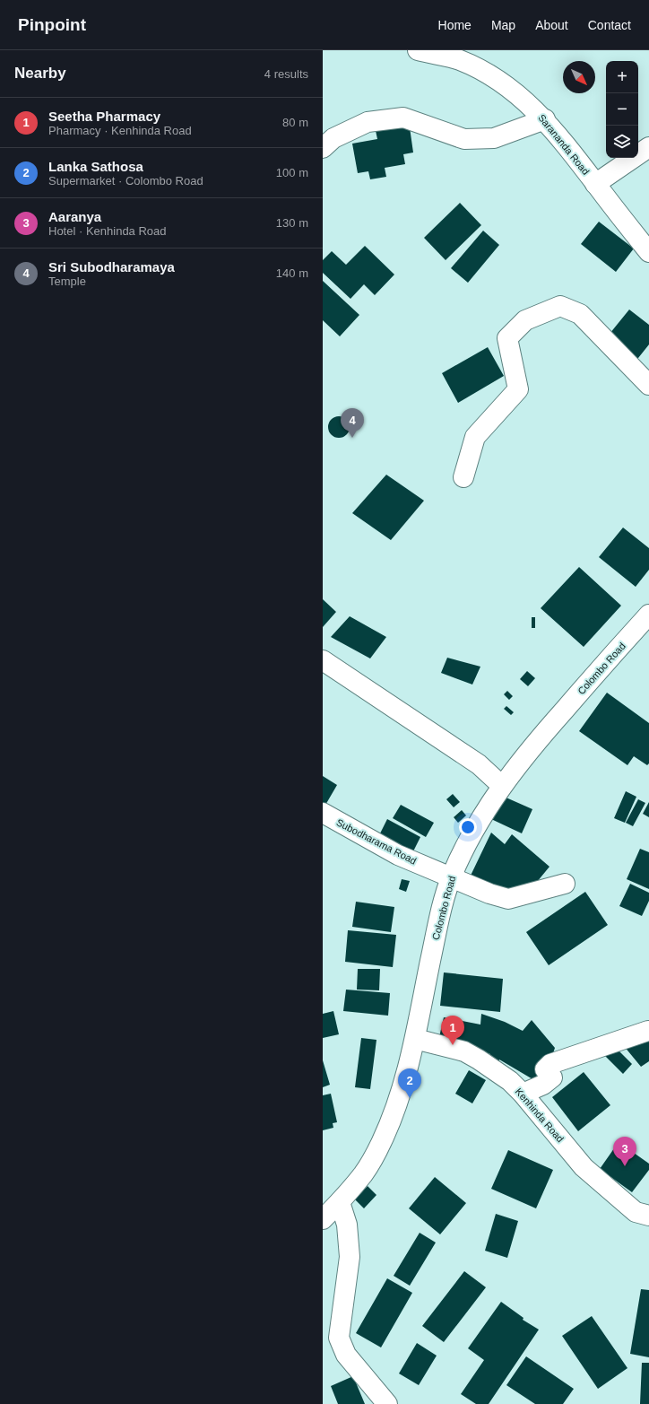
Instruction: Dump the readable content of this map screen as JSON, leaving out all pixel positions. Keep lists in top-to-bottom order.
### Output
{
  "streets": {
    "main road": [
      "Sarananda Road",
      "Colombo Road",
      "Subodharama Road",
      "Kenhinda Road"
    ]
  },
  "crossings": [
    ["Colombo Road", "Subodharama Road"],
    ["Colombo Road", "Kenhinda Road"]
  ],
  "north": "bottom right",
  "page": {
    "header": "Pinpoint",
    "nav": [
      "Home",
      "Map",
      "About",
      "Contact"
    ],
    "heading": ["Nearby", "4 results"],
    "map_buttons": ["+", "−"],
    "list": [
      {
        "mark": "1",
        "name": "Seetha Pharmacy",
        "note": "Pharmacy · Kenhinda Road",
        "value": "80 m"
      },
      {
        "mark": "2",
        "name": "Lanka Sathosa",
        "note": "Supermarket · Colombo Road",
        "value": "100 m"
      },
      {
        "mark": "3",
        "name": "Aaranya",
        "note": "Hotel · Kenhinda Road",
        "value": "130 m"
      },
      {
        "mark": "4",
        "name": "Sri Subodharamaya",
        "note": "Temple",
        "value": "140 m"
      }
    ],
    "pins": [
      "4",
      "1",
      "2",
      "3"
    ]
  }
}
